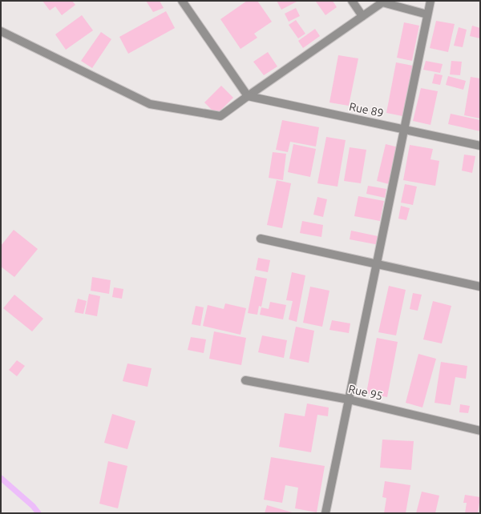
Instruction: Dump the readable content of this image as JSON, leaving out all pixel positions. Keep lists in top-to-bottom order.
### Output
{
  "streets": {
    "street": ["Rue 89", "Rue 95"]
  }
}
